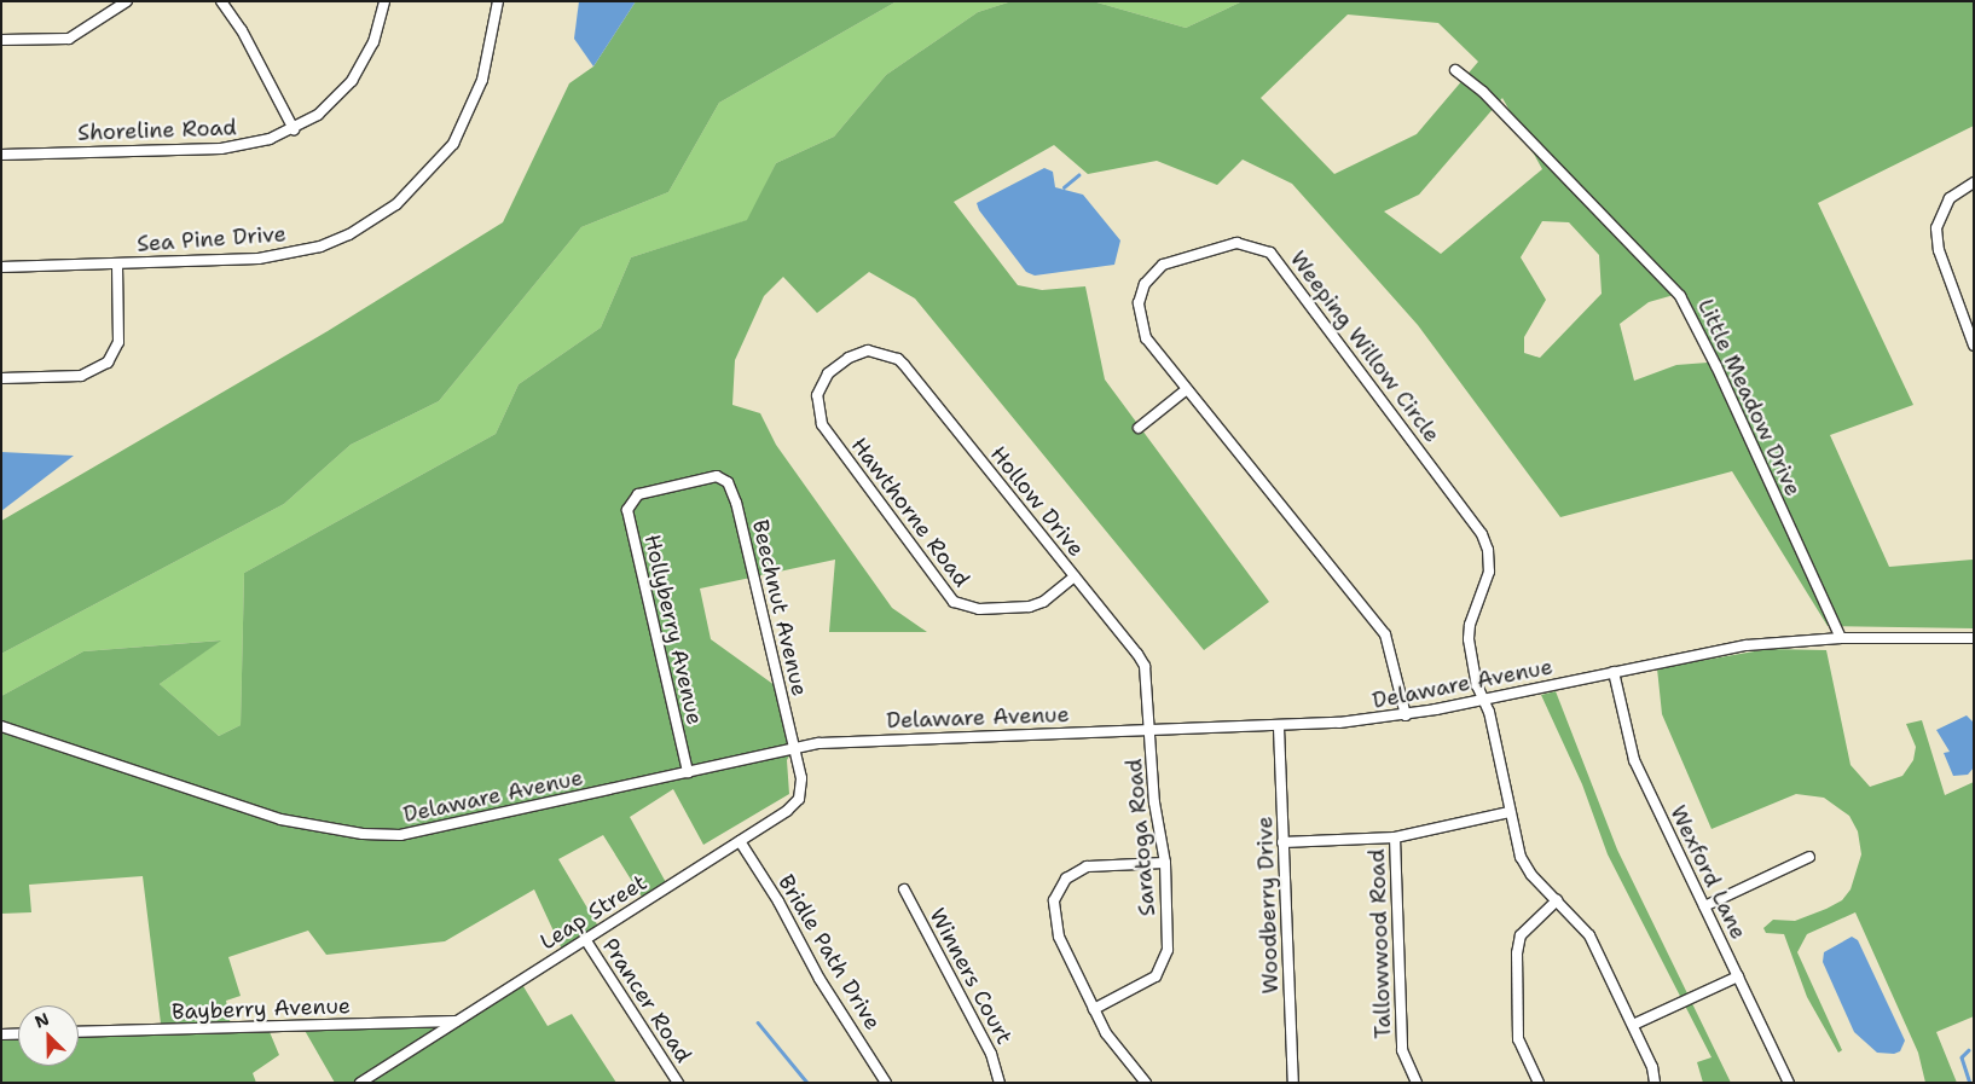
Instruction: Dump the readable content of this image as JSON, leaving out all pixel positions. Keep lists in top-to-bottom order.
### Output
{
  "streets": {
    "street": [
      "Shoreline Road",
      "Sea Pine Drive",
      "Weeping Willow Circle",
      "Little Meadow Drive",
      "Hollow Drive",
      "Hawthorne Road",
      "Beechnut Avenue",
      "Hollyberry Avenue",
      "Delaware Avenue",
      "Saratoga Road",
      "Wexford Lane",
      "Woodberry Drive",
      "Leap Street",
      "Tallowwood Road",
      "Bridle Path Drive",
      "Winners Court",
      "Prancer Road",
      "Bayberry Avenue"
    ]
  },
  "crossings": [
    ["Weeping Willow Circle", "Delaware Avenue"],
    ["Little Meadow Drive", "Delaware Avenue"],
    ["Hollow Drive", "Hawthorne Road"],
    ["Hollow Drive", "Delaware Avenue"],
    ["Hollow Drive", "Saratoga Road"],
    ["Beechnut Avenue", "Hollyberry Avenue"],
    ["Beechnut Avenue", "Delaware Avenue"],
    ["Beechnut Avenue", "Leap Street"],
    ["Hollyberry Avenue", "Delaware Avenue"],
    ["Delaware Avenue", "Saratoga Road"],
    ["Delaware Avenue", "Wexford Lane"],
    ["Delaware Avenue", "Woodberry Drive"],
    ["Delaware Avenue", "Leap Street"],
    ["Leap Street", "Bridle Path Drive"],
    ["Leap Street", "Prancer Road"],
    ["Leap Street", "Bayberry Avenue"]
  ],
  "north": "top left"
}
